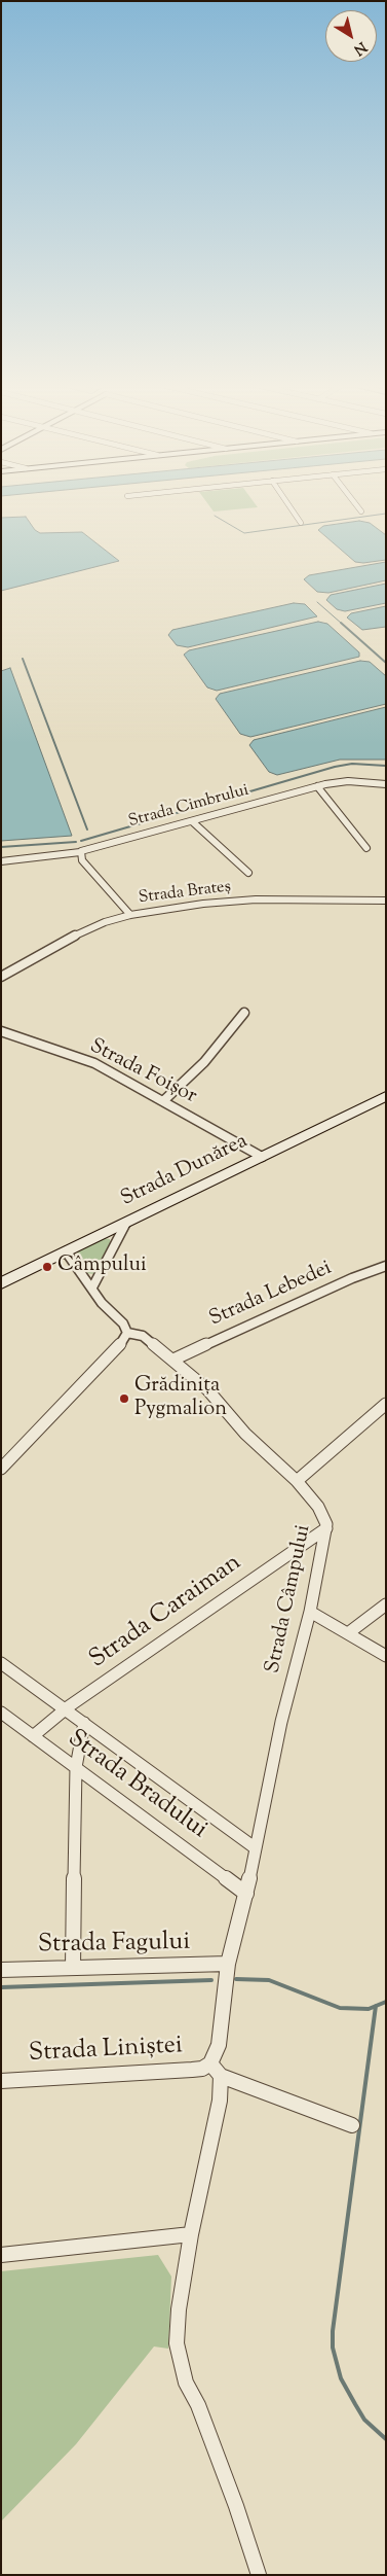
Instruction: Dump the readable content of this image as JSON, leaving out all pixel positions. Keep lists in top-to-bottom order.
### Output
{
  "streets": {
    "street": [
      "Strada Cimbrului",
      "Strada Brateș",
      "Strada Foișor",
      "Strada Dunărea",
      "Strada Lebedei",
      "Strada Câmpului",
      "Strada Caraiman",
      "Strada Bradului",
      "Strada Fagului",
      "Strada Liniștei"
    ]
  },
  "crossings": [
    ["Strada Foișor", "Strada Dunărea"],
    ["Strada Dunărea", "Strada Câmpului"],
    ["Strada Lebedei", "Strada Câmpului"],
    ["Strada Câmpului", "Strada Caraiman"],
    ["Strada Câmpului", "Strada Bradului"],
    ["Strada Câmpului", "Strada Fagului"],
    ["Strada Câmpului", "Strada Liniștei"],
    ["Strada Caraiman", "Strada Bradului"]
  ],
  "places": ["Câmpului", "Grădinița Pygmalion"],
  "north": "bottom right"
}
